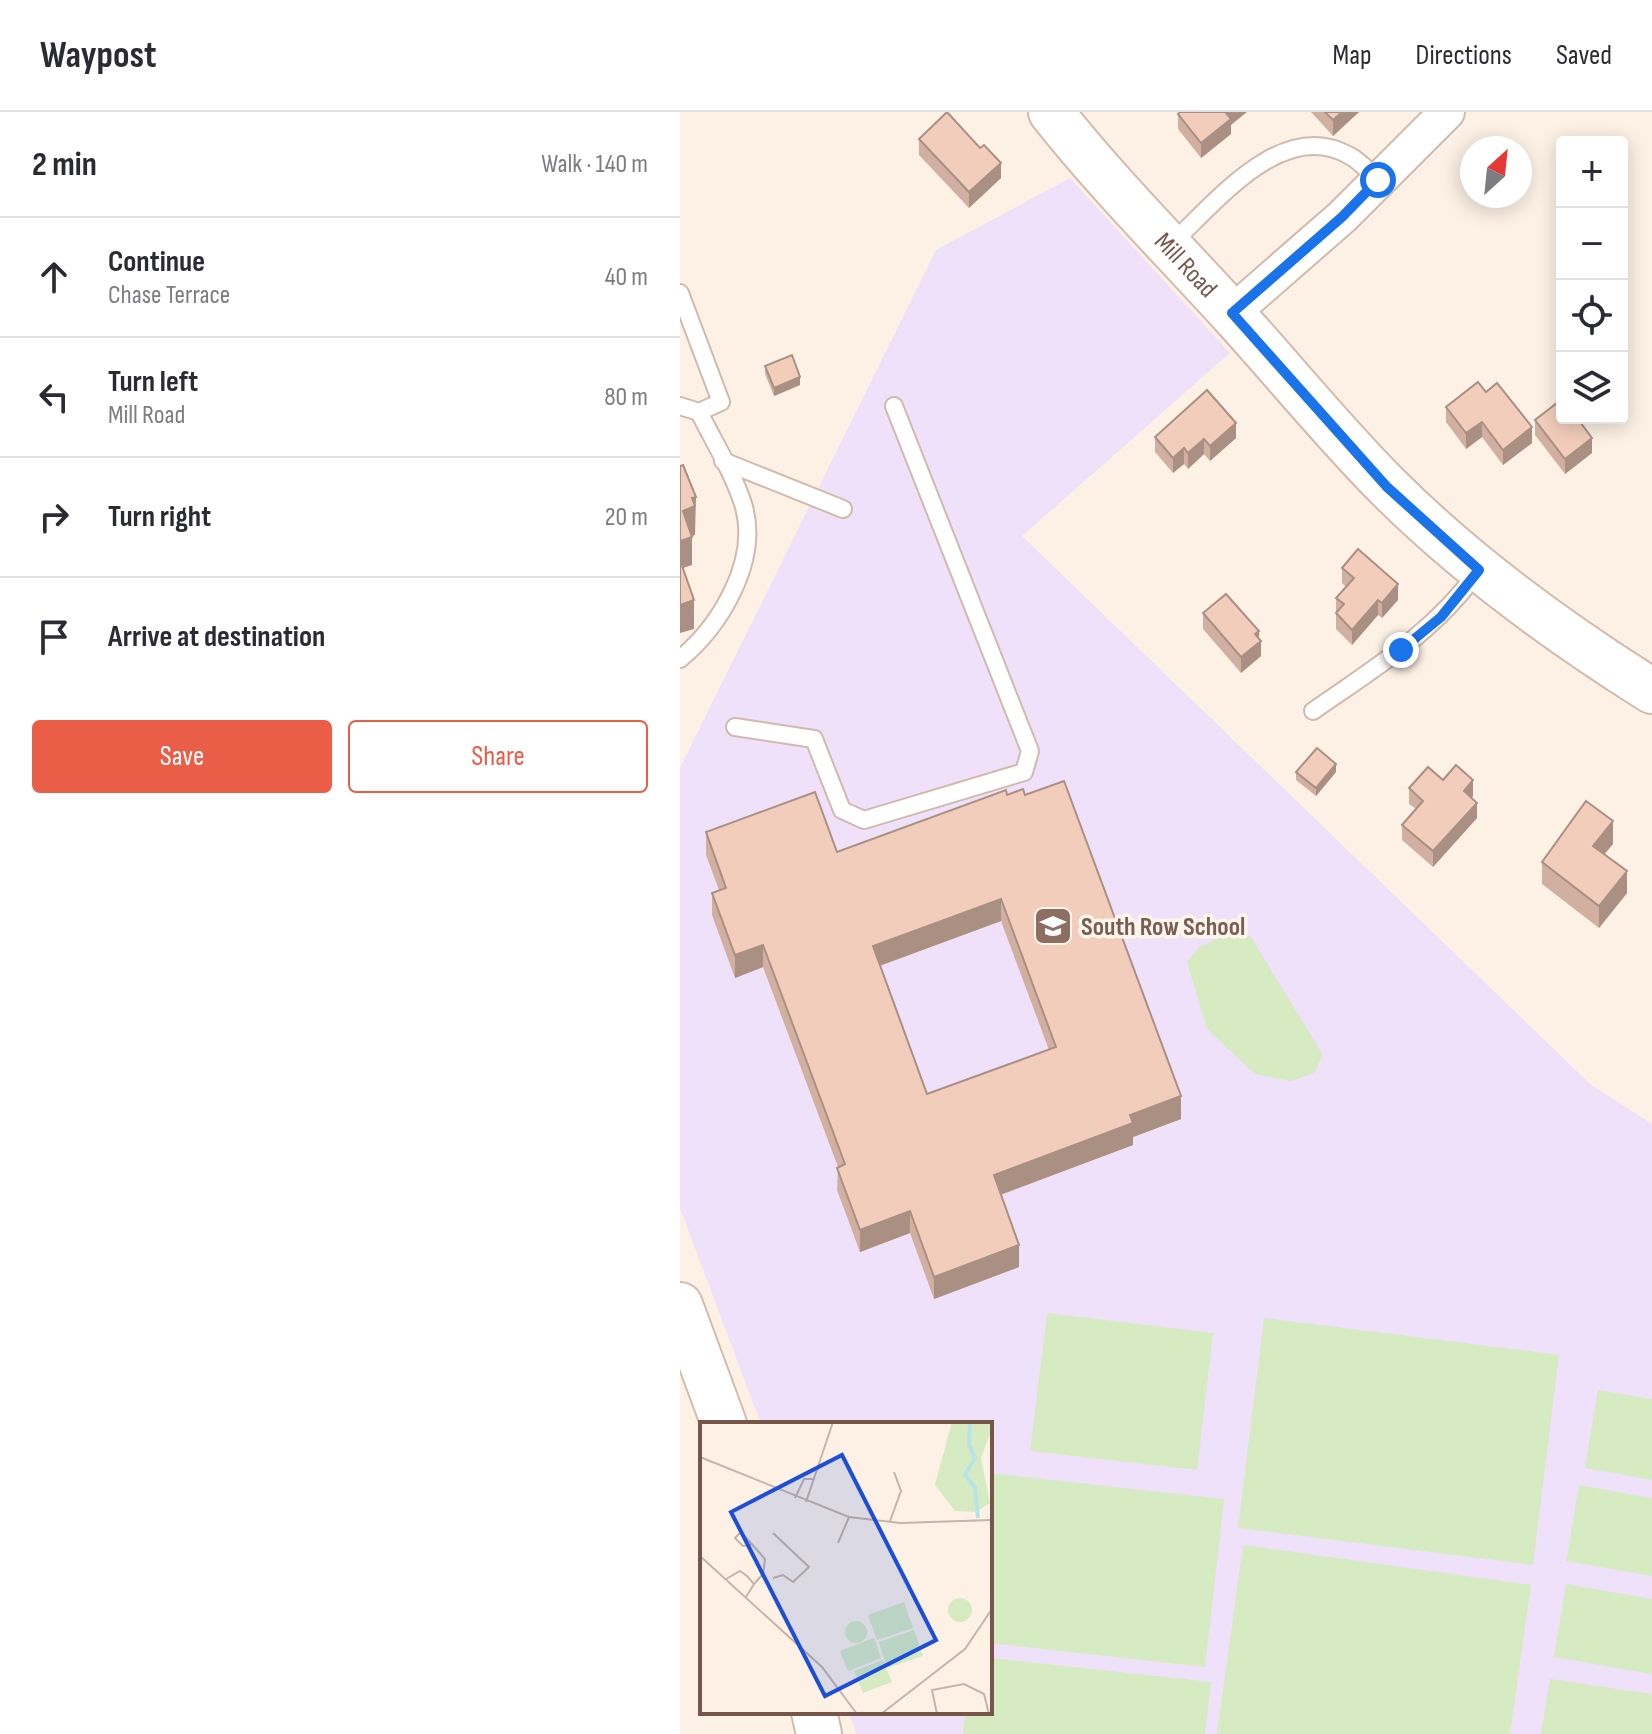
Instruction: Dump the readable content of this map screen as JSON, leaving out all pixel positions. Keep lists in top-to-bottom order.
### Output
{
  "streets": {
    "main road": ["Mill Road"]
  },
  "places": {
    "school or university": ["South Row School"]
  },
  "north": "top right",
  "page": {
    "header": "Waypost",
    "nav": ["Map", "Directions", "Saved"],
    "heading": ["2 min", "Walk · 140 m"],
    "map_buttons": ["+", "−"],
    "list": [
      ["Continue", "Chase Terrace", "40 m"],
      ["Turn left", "Mill Road", "80 m"],
      ["Turn right", "20 m"],
      "Arrive at destination"
    ],
    "buttons": ["Save", "Share"]
  }
}
